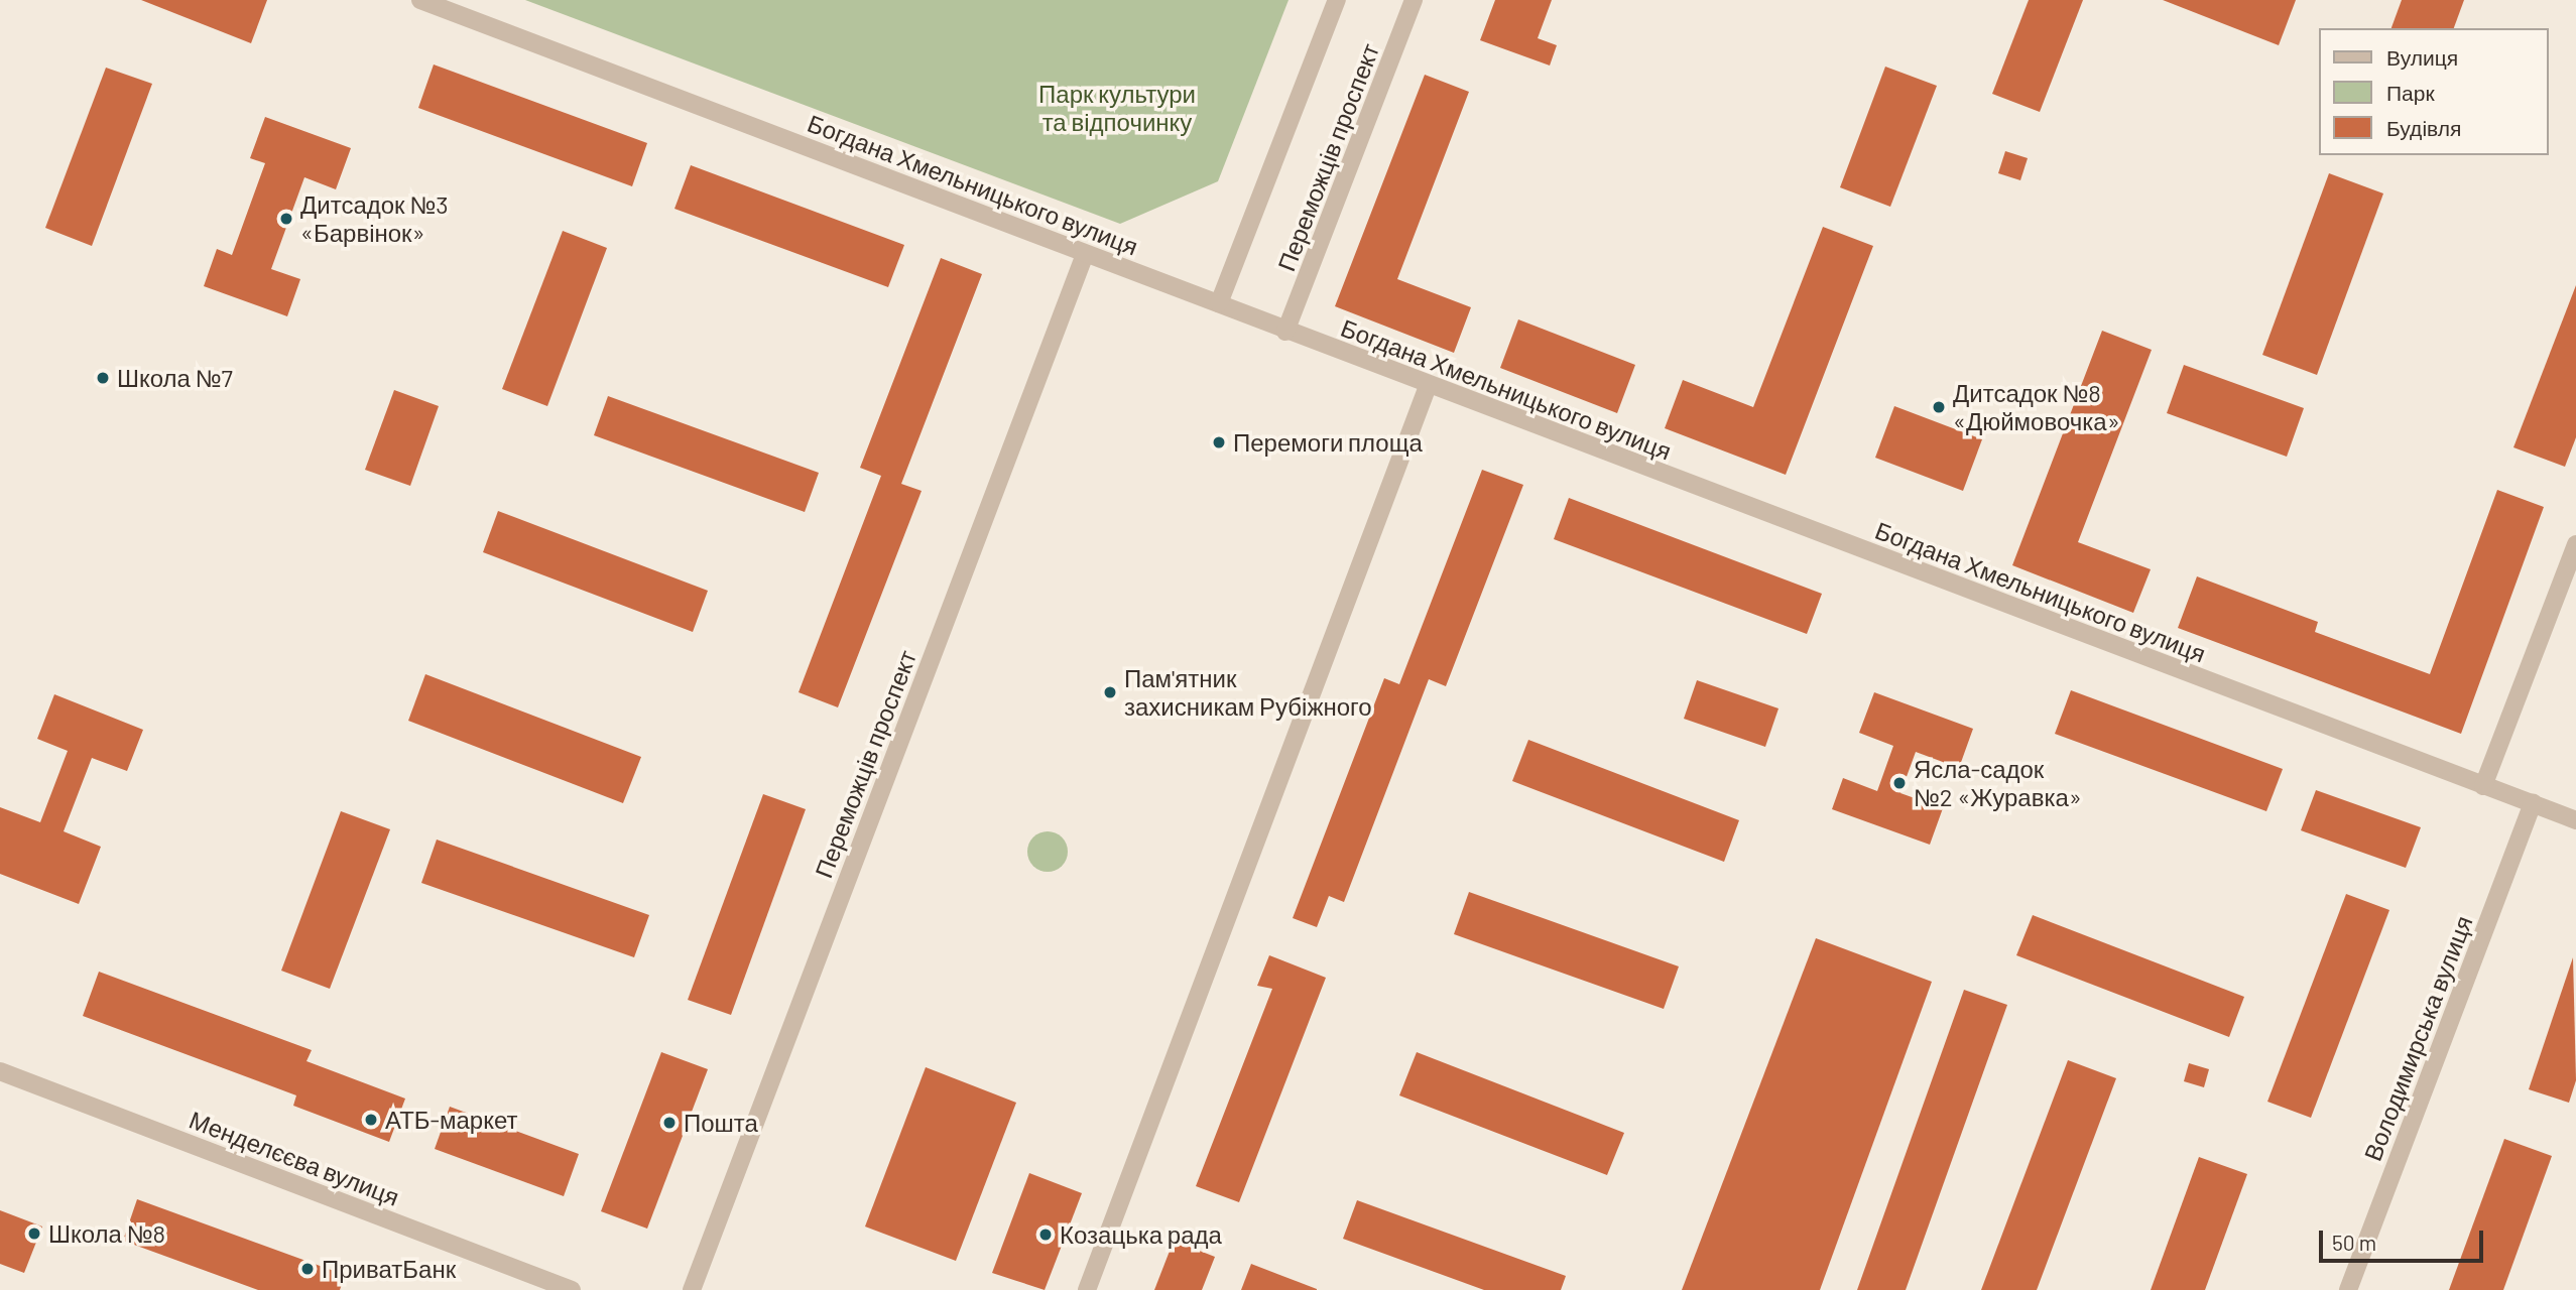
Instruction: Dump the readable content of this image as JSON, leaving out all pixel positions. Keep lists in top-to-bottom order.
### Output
{
  "streets": {
    "street": [
      "Переможців проспект",
      "Богдана Хмельницького вулиця",
      "Володимирська вулиця",
      "Менделєєва вулиця"
    ]
  },
  "crossings": [
    ["Переможців проспект", "Богдана Хмельницького вулиця"],
    ["Богдана Хмельницького вулиця", "Володимирська вулиця"]
  ],
  "parks": ["Парк культури та відпочинку"],
  "places": [
    "Дитсадок №3 «Барвінок»",
    "Школа №7",
    "Дитсадок №8 «Дюймовочка»",
    "Перемоги площа",
    "Пам'ятник захисникам Рубіжного",
    "Ясла-садок №2 «Журавка»",
    "АТБ-маркет",
    "Пошта",
    "Школа №8",
    "Козацька рада",
    "ПриватБанк"
  ],
  "legend": ["Вулиця", "Парк", "Будівля"],
  "scale_bar": "50 m"
}
